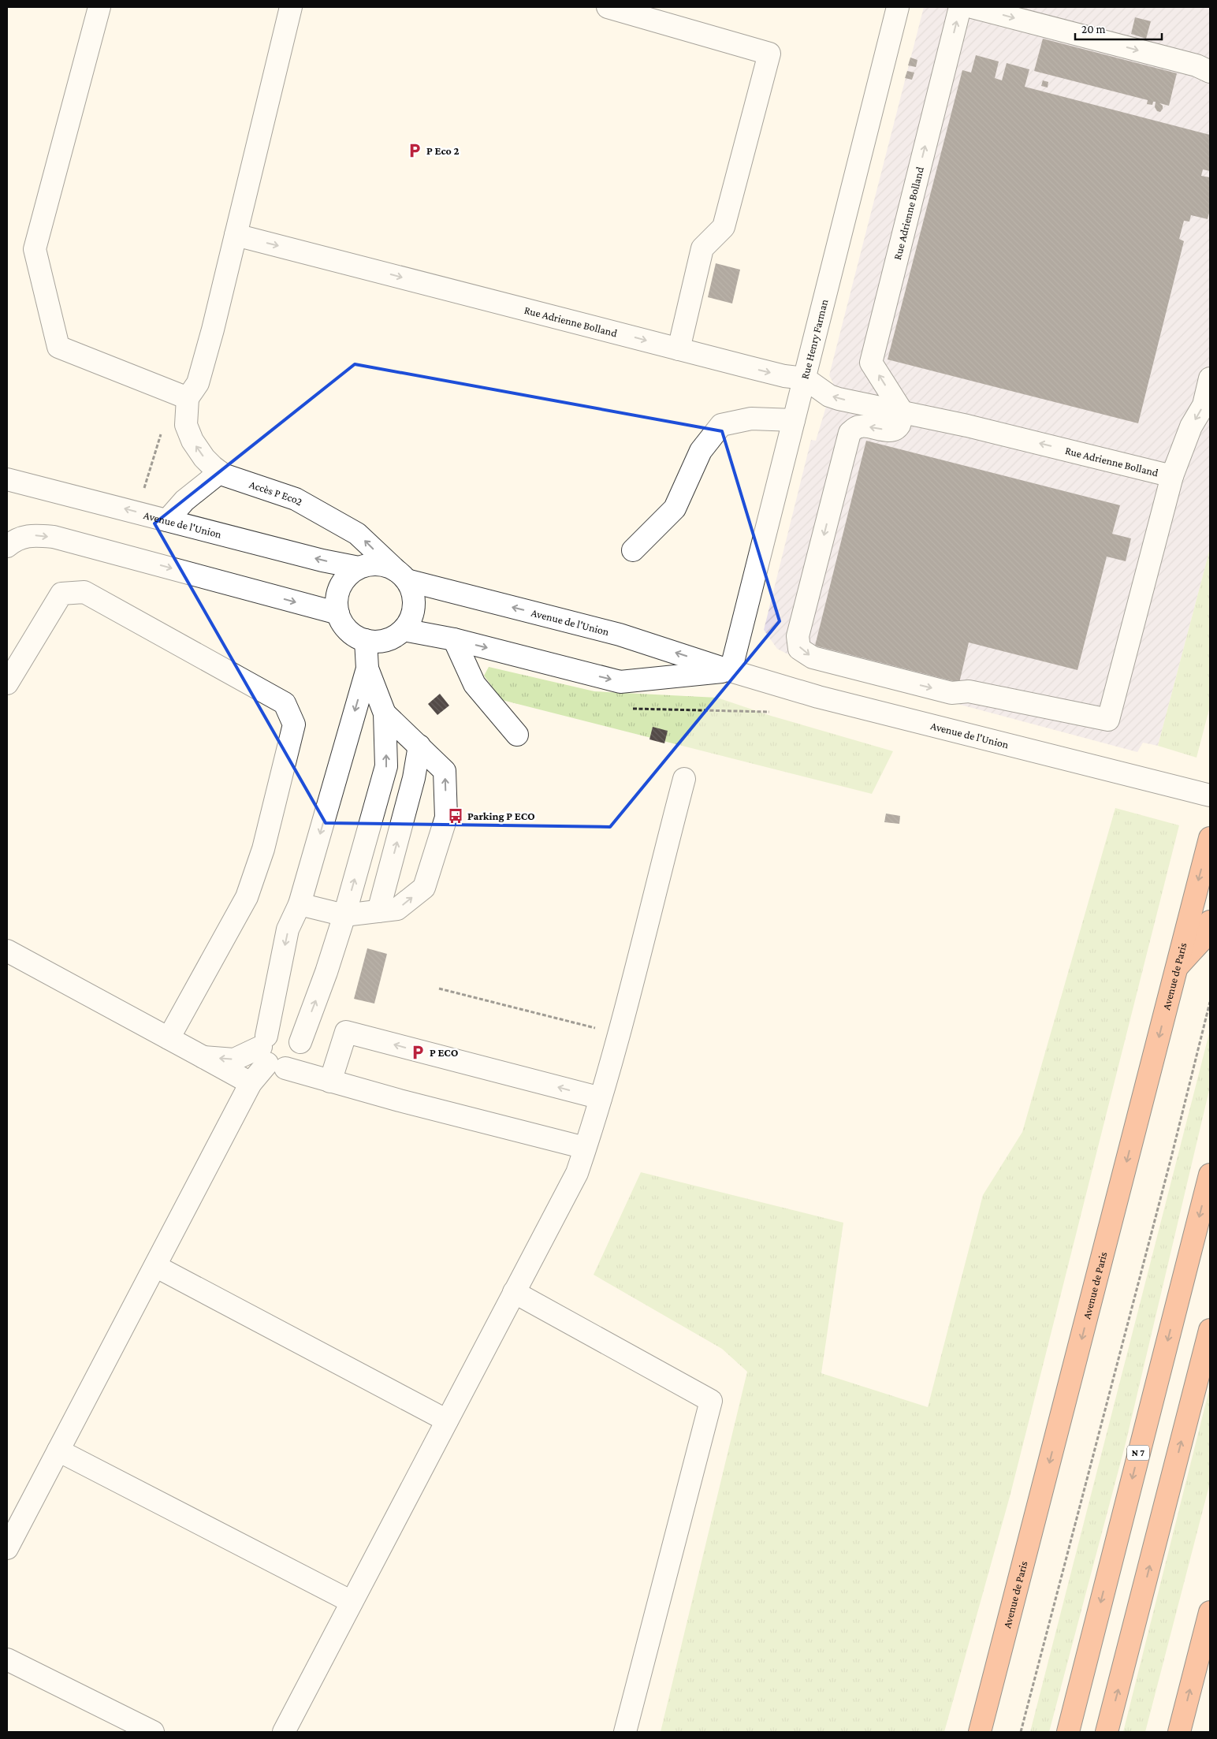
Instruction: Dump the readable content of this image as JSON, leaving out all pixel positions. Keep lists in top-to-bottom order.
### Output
{
  "streets": {
    "highway": ["Avenue de Paris", "N 7"],
    "street": [
      "Rue Adrienne Bolland",
      "Rue Henry Farman",
      "Accès P Eco2",
      "Avenue de l'Union"
    ]
  },
  "crossings": [
    ["Rue Adrienne Bolland", "Rue Henry Farman"],
    ["Rue Henry Farman", "Avenue de l'Union"],
    ["Accès P Eco2", "Avenue de l'Union"]
  ],
  "one_way": ["Accès P Eco2"],
  "places": {
    "parking": ["P Eco 2", "P ECO"],
    "bus stop": ["Parking P ECO"]
  },
  "scale_bar": "20 m"
}
